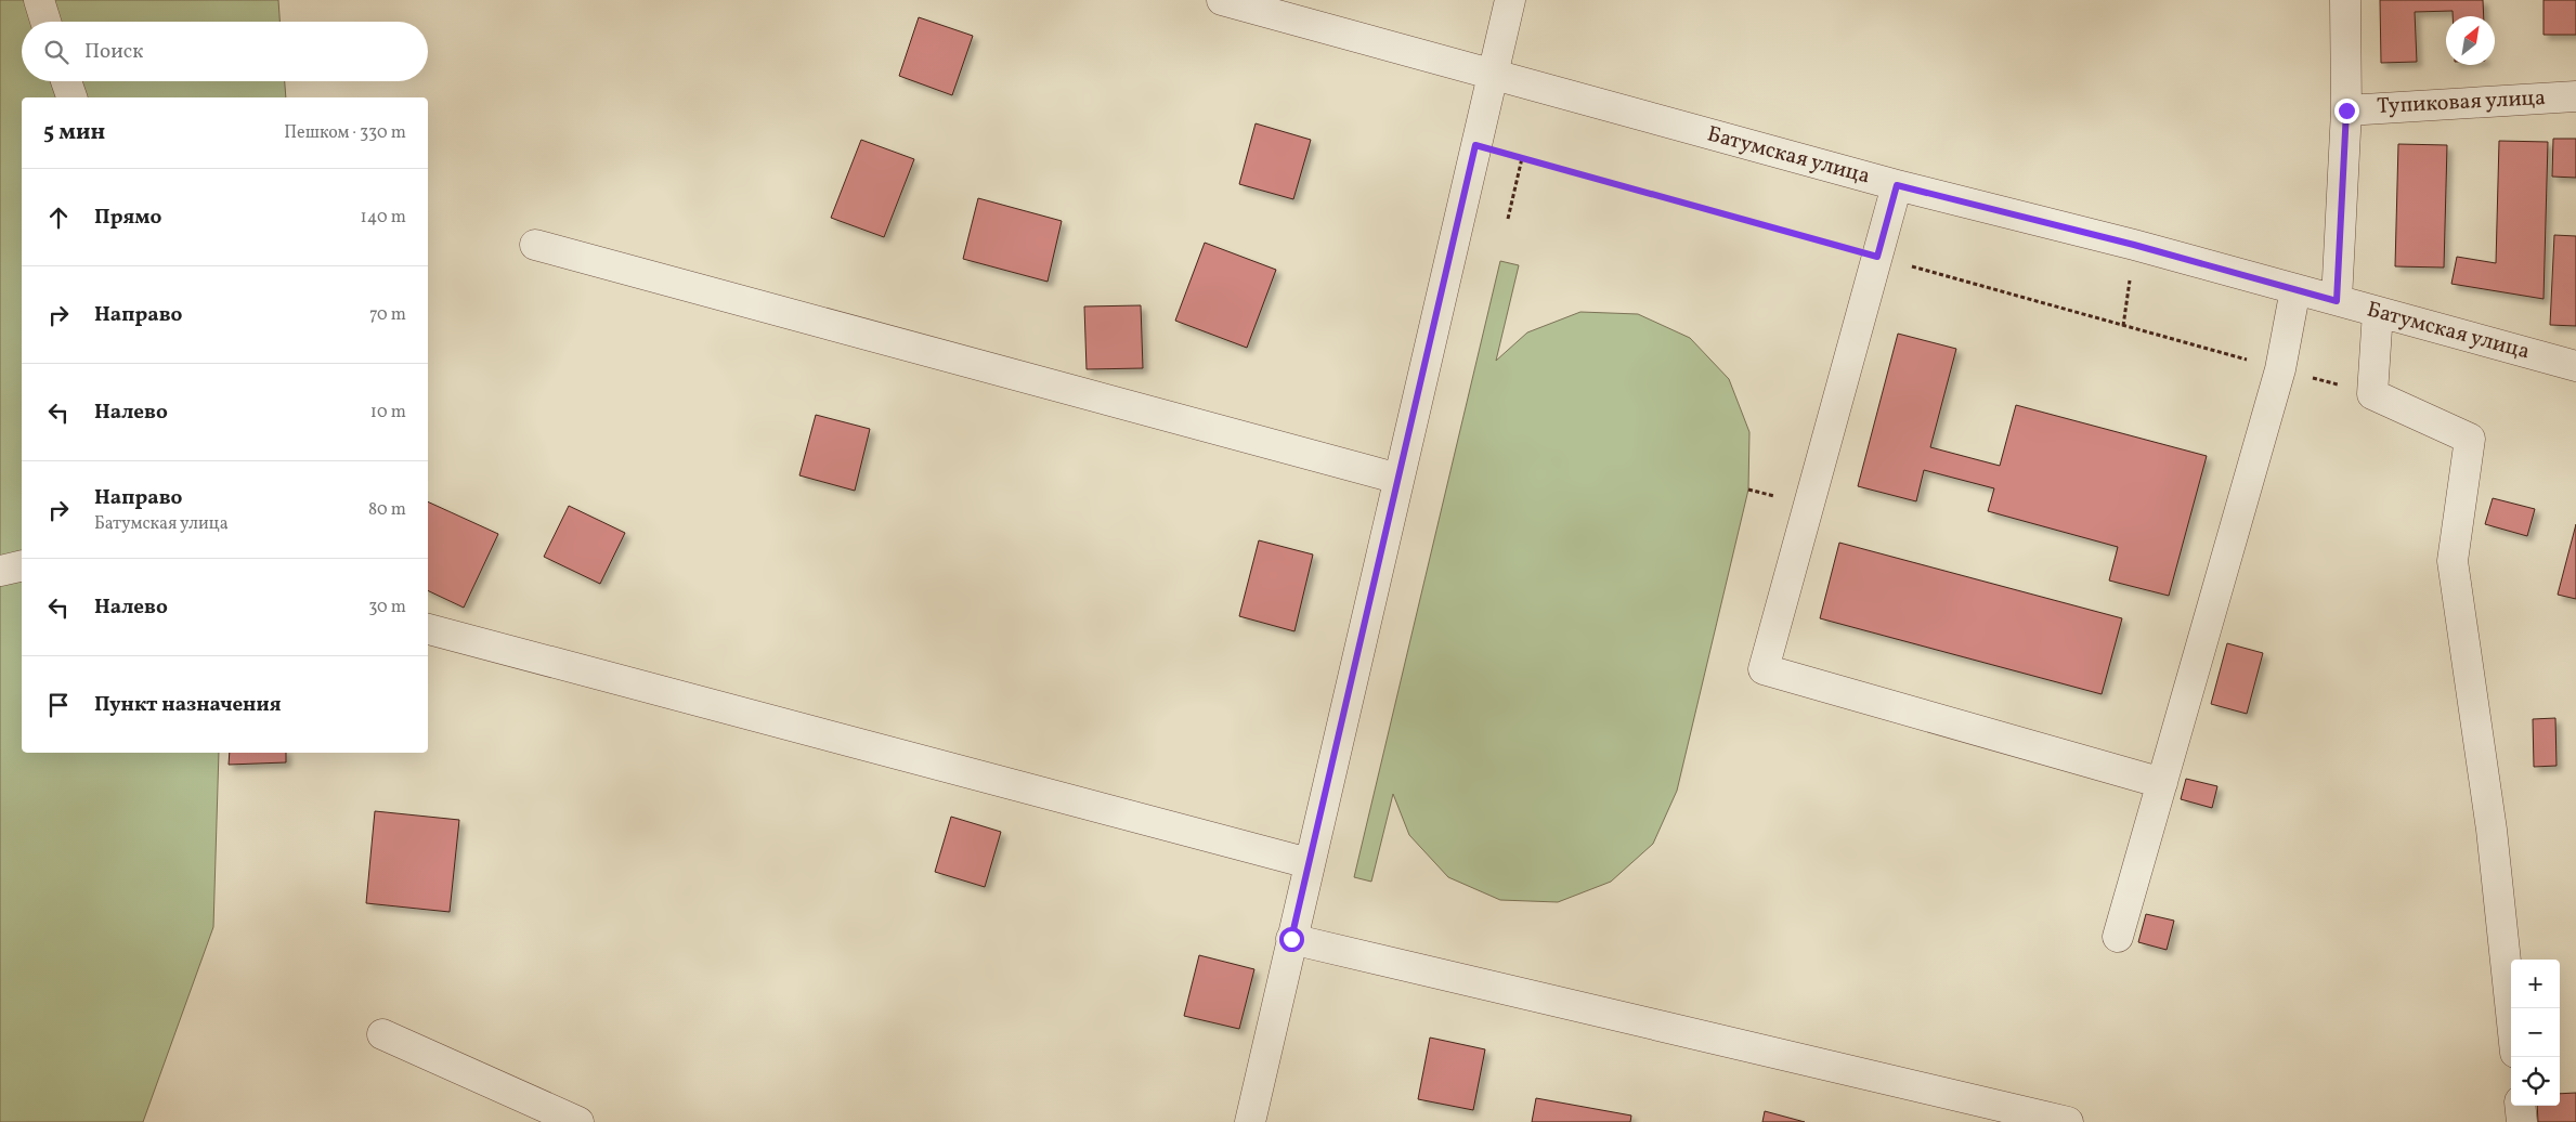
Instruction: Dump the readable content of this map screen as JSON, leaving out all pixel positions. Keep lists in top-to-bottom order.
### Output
{
  "streets": {
    "street": ["Тупиковая улица", "Батумская улица"]
  },
  "north": "top right",
  "page": {
    "search": "Поиск",
    "heading": ["5 мин", "Пешком · 330 m"],
    "list": [
      ["Прямо", "140 m"],
      ["Направо", "70 m"],
      ["Налево", "10 m"],
      ["Направо", "Батумская улица", "80 m"],
      ["Налево", "30 m"],
      "Пункт назначения"
    ],
    "map_buttons": ["+", "−"]
  }
}
